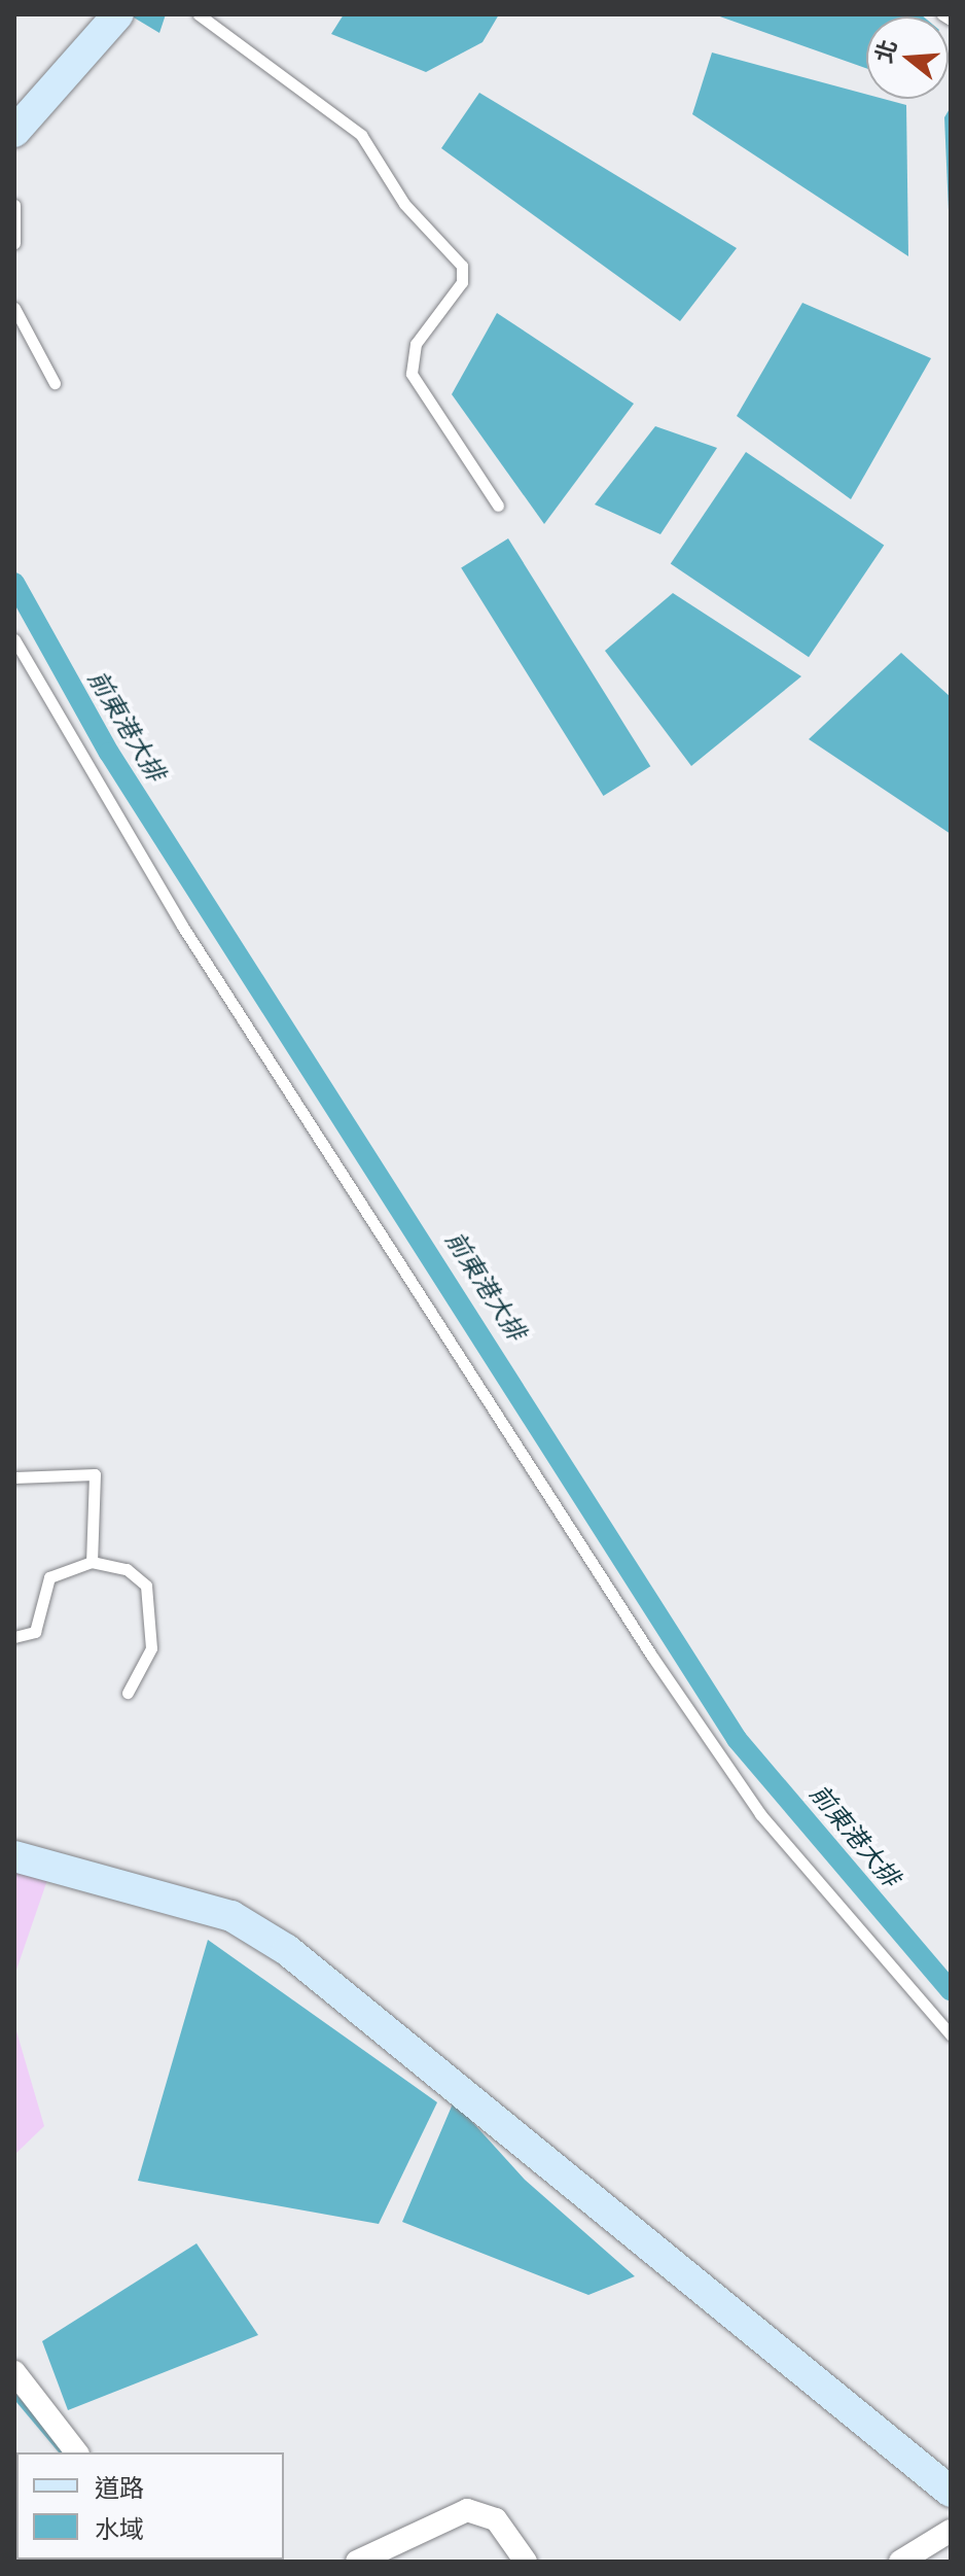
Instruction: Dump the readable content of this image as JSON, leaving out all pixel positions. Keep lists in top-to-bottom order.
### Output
{
  "water": ["前東港大排"],
  "legend": ["道路", "水域"],
  "north": "left"
}
